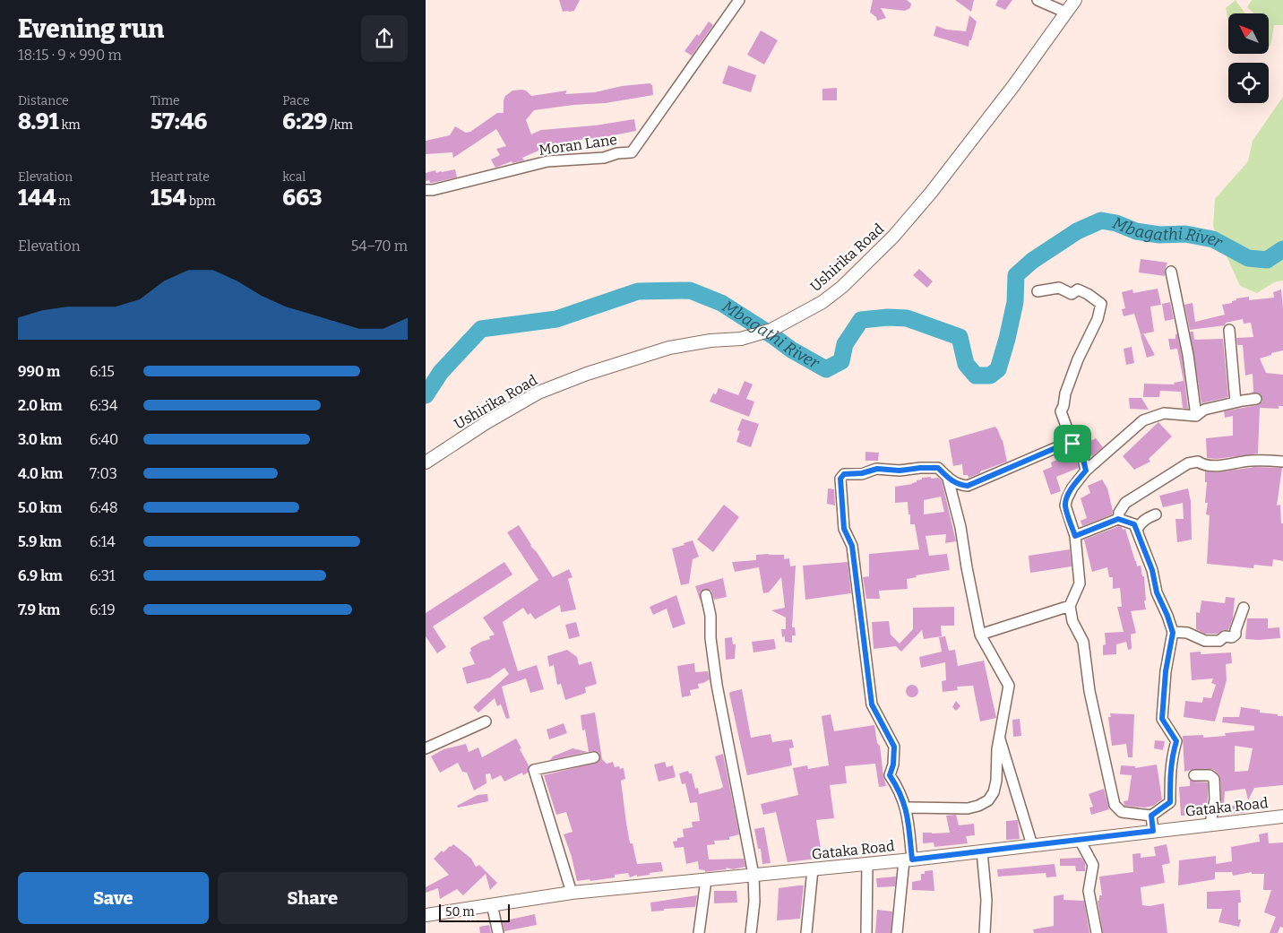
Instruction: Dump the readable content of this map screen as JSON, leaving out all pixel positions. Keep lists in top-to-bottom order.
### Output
{
  "streets": {
    "street": ["Moran Lane", "Ushirika Road", "Gataka Road"]
  },
  "water": ["Mbagathi River"],
  "scale_bar": "50 m",
  "north": "top left",
  "page": {
    "heading": ["Evening run", "18:15 · 9 × 990 m"],
    "stats": [
      ["Distance", "8.91 km"],
      ["Time", "57:46"],
      ["Pace", "6:29 /km"],
      ["Elevation", "144 m"],
      ["Heart rate", "154 bpm"],
      ["kcal", "663"]
    ],
    "chart": ["Elevation", "54–70 m"],
    "list": [
      {
        "name": "990 m",
        "note": "6:15"
      },
      {
        "name": "2.0 km",
        "note": "6:34"
      },
      {
        "name": "3.0 km",
        "note": "6:40"
      },
      {
        "name": "4.0 km",
        "note": "7:03"
      },
      {
        "name": "5.0 km",
        "note": "6:48"
      },
      {
        "name": "5.9 km",
        "note": "6:14"
      },
      {
        "name": "6.9 km",
        "note": "6:31"
      },
      {
        "name": "7.9 km",
        "note": "6:19"
      }
    ],
    "buttons": ["Save", "Share"],
    "scale": "50 m"
  }
}
